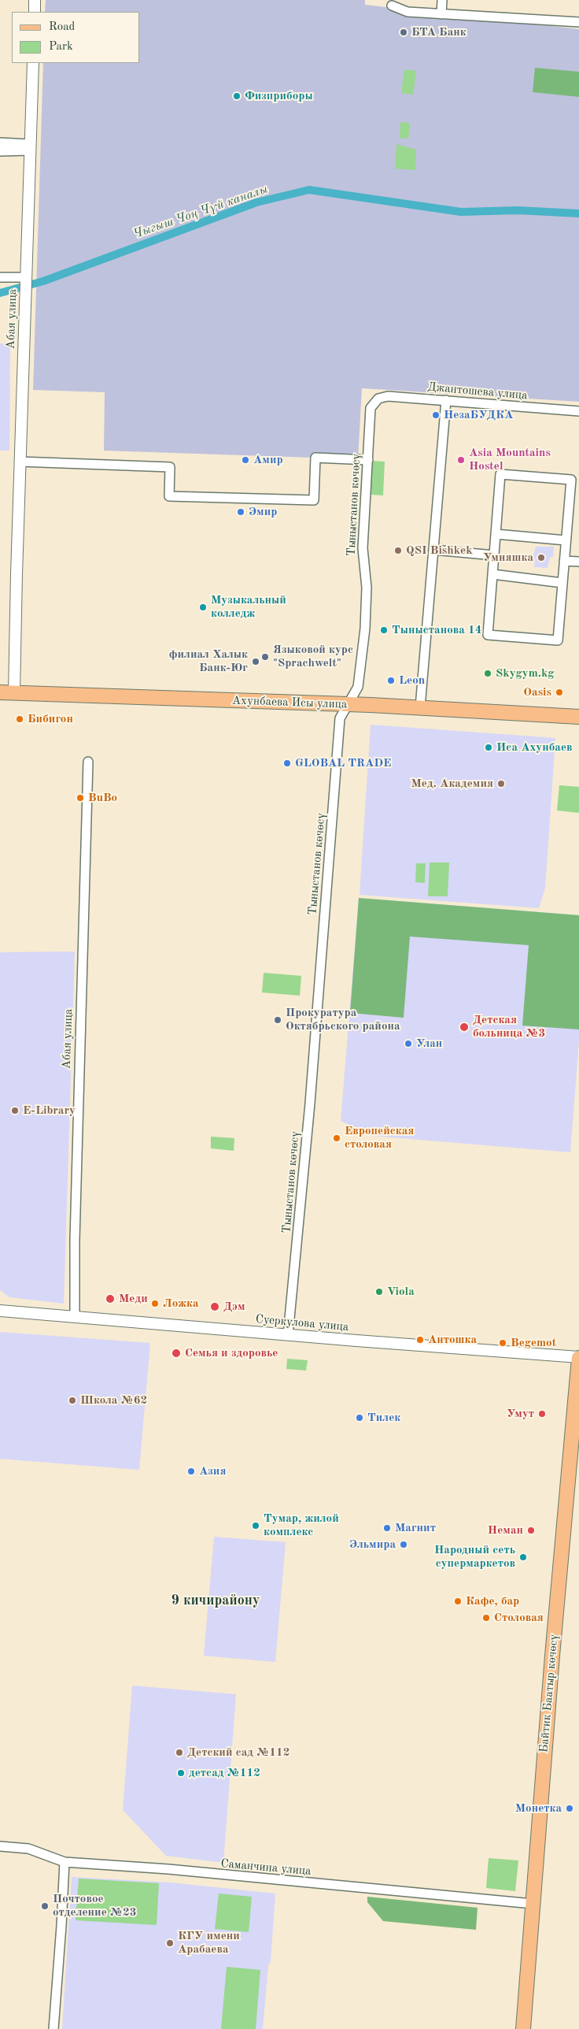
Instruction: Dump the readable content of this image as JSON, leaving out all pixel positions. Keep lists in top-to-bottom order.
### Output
{
  "streets": {
    "main road": ["Ахунбаева Исы улица", "Байтик Баатыр көчөсү"],
    "street": [
      "Абая улица",
      "Джантошева улица",
      "Тыныстанов көчөсү",
      "Суеркулова улица",
      "Саманчина улица"
    ]
  },
  "crossings": [
    ["Абая улица", "Ахунбаева Исы улица"],
    ["Абая улица", "Суеркулова улица"],
    ["Джантошева улица", "Тыныстанов көчөсү"],
    ["Тыныстанов көчөсү", "Ахунбаева Исы улица"],
    ["Тыныстанов көчөсү", "Суеркулова улица"],
    ["Суеркулова улица", "Байтик Баатыр көчөсү"],
    ["Байтик Баатыр көчөсү", "Саманчина улица"]
  ],
  "districts": ["9 кичирайону"],
  "water": ["Чыгыш Чоң Чүй каналы"],
  "places": [
    "БТА Банк",
    "Физприборы",
    "НезаБУДКА",
    "Амир",
    "Asia Mountains Hostel",
    "Эмир",
    "QSI Bishkek",
    "Умняшка",
    "Музыкальный колледж",
    "Тыныстанова 14",
    "Языковой курс \"Sprachwelt\"",
    "филиал Халык Банк-Юг",
    "Skygym.kg",
    "Leon",
    "Oasis",
    "Бибигон",
    "Иса Ахунбаев",
    "GLOBAL TRADE",
    "Мед. Академия",
    "BuBo",
    "Прокуратура Октябрьского района",
    "Детская больница №3",
    "Улан",
    "E-Library",
    "Европейская столовая",
    "Viola",
    "Меди",
    "Ложка",
    "Дэм",
    "Антошка",
    "Begemot",
    "Семья и здоровье",
    "Школа №62",
    "Умут",
    "Тилек",
    "Азия",
    "Тумар, жилой комплекс",
    "Магнит",
    "Неман",
    "Эльмира",
    "Народный сеть супермаркетов",
    "Кафе, бар",
    "Столовая",
    "Детский сад №112",
    "детсад №112",
    "Монетка",
    "Почтовое отделение №23",
    "КГУ имени Арабаева"
  ],
  "legend": ["Road", "Park"]
}
